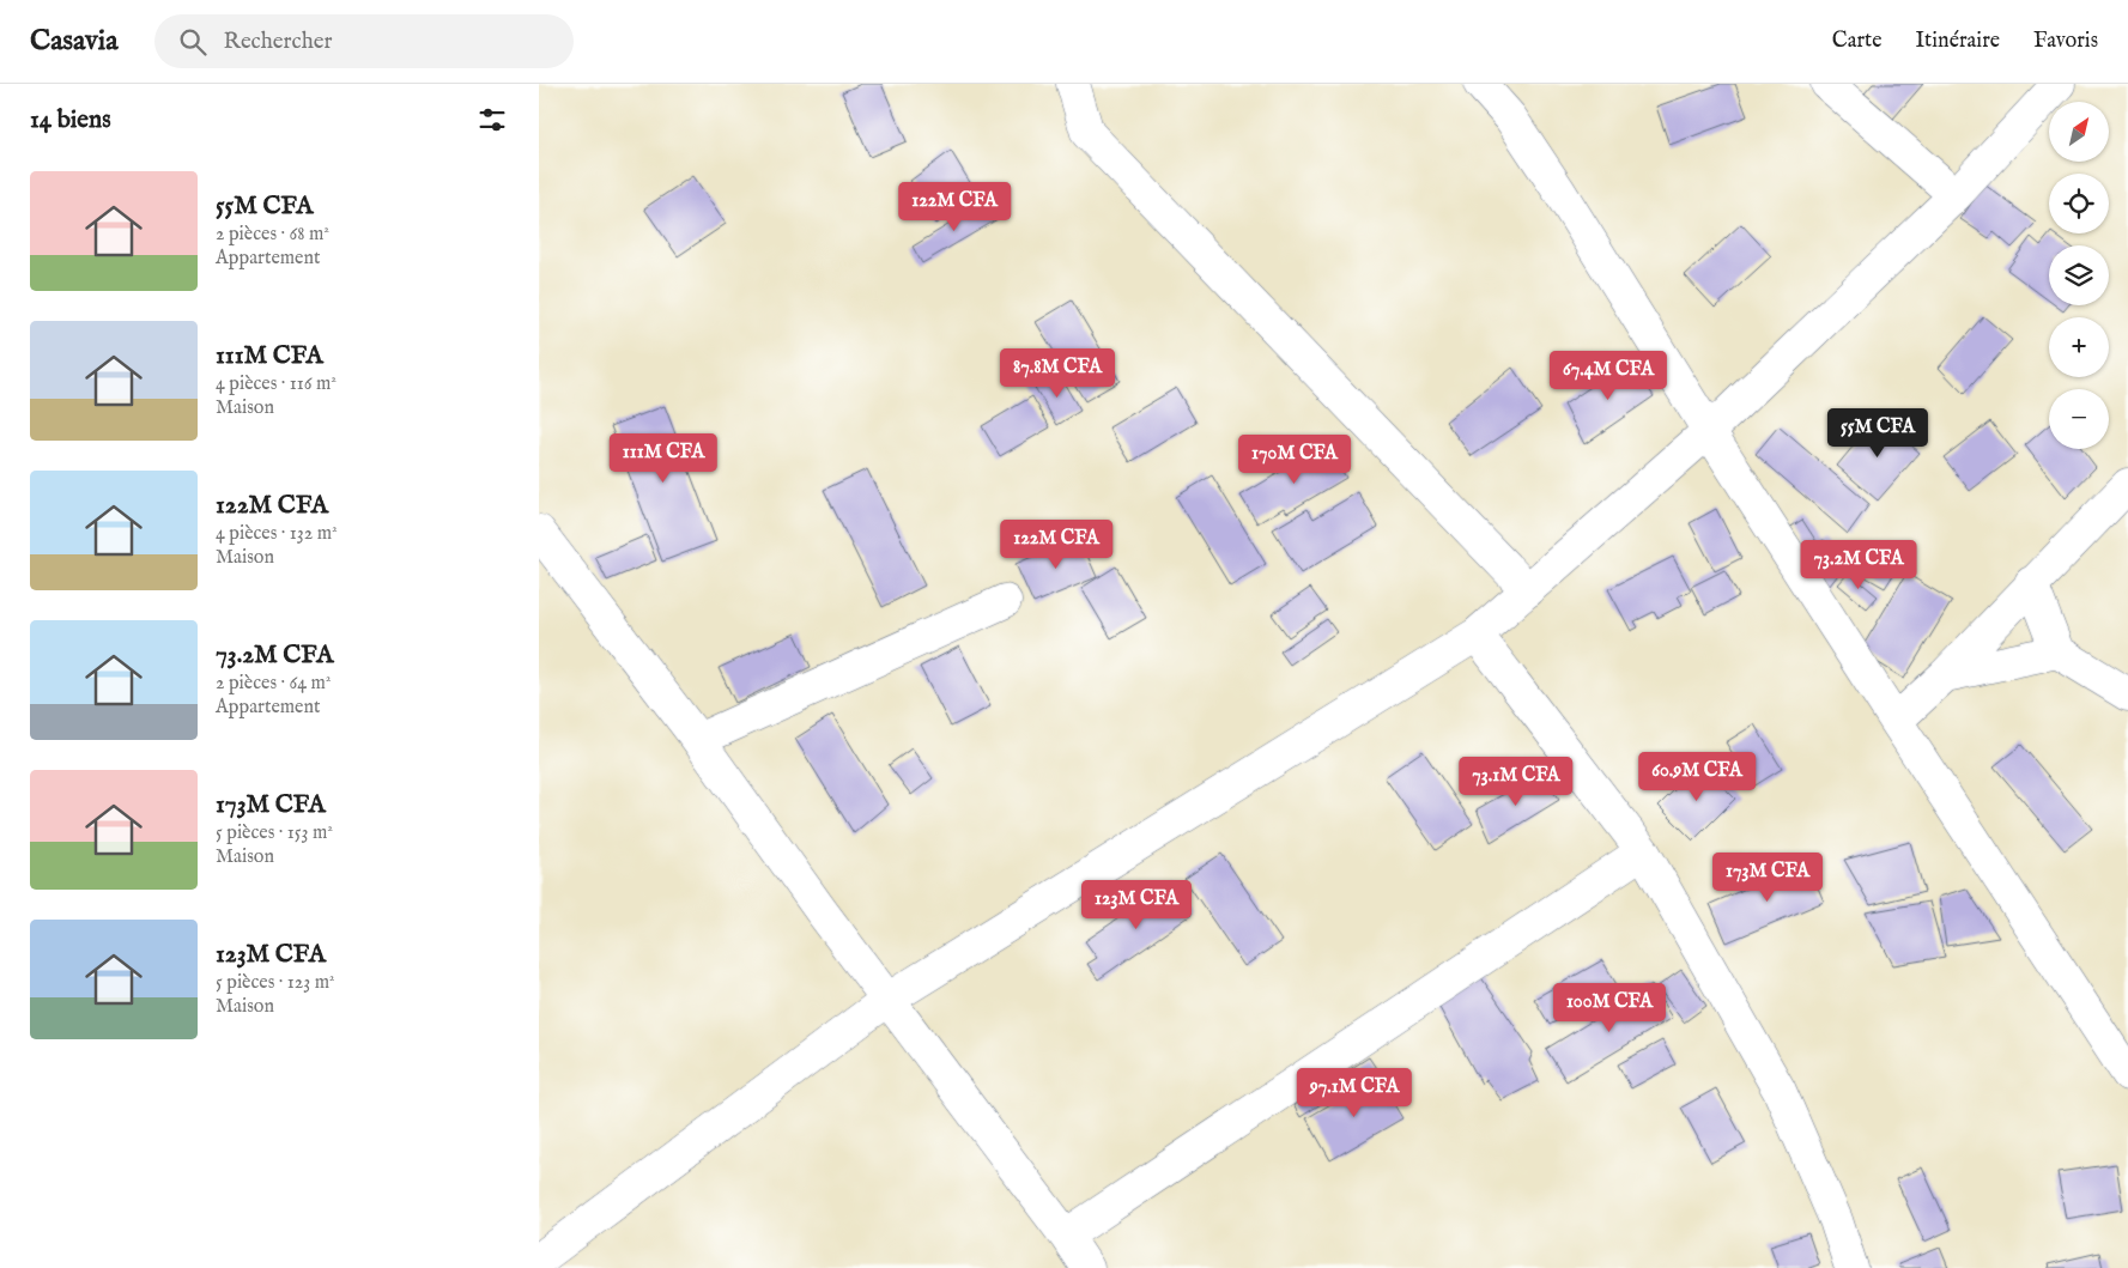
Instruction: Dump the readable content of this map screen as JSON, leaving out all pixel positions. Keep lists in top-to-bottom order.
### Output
{
  "north": "top right",
  "page": {
    "header": "Casavia",
    "search": "Rechercher",
    "nav": ["Carte", "Itinéraire", "Favoris"],
    "heading": "14 biens",
    "map_buttons": ["+", "−"],
    "list": [
      {
        "name": "55M CFA",
        "note": "2 pièces · 68 m² · Appartement"
      },
      {
        "name": "111M CFA",
        "note": "4 pièces · 116 m² · Maison"
      },
      {
        "name": "122M CFA",
        "note": "4 pièces · 132 m² · Maison"
      },
      {
        "name": "73.2M CFA",
        "note": "2 pièces · 64 m² · Appartement"
      },
      {
        "name": "173M CFA",
        "note": "5 pièces · 153 m² · Maison"
      },
      {
        "name": "123M CFA",
        "note": "5 pièces · 123 m² · Maison"
      }
    ],
    "price": [
      "122M CFA",
      "87.8M CFA",
      "67.4M CFA",
      "55M CFA",
      "111M CFA",
      "170M CFA",
      "122M CFA",
      "73.2M CFA",
      "60.9M CFA",
      "73.1M CFA",
      "173M CFA",
      "123M CFA",
      "100M CFA",
      "97.1M CFA"
    ]
  }
}
